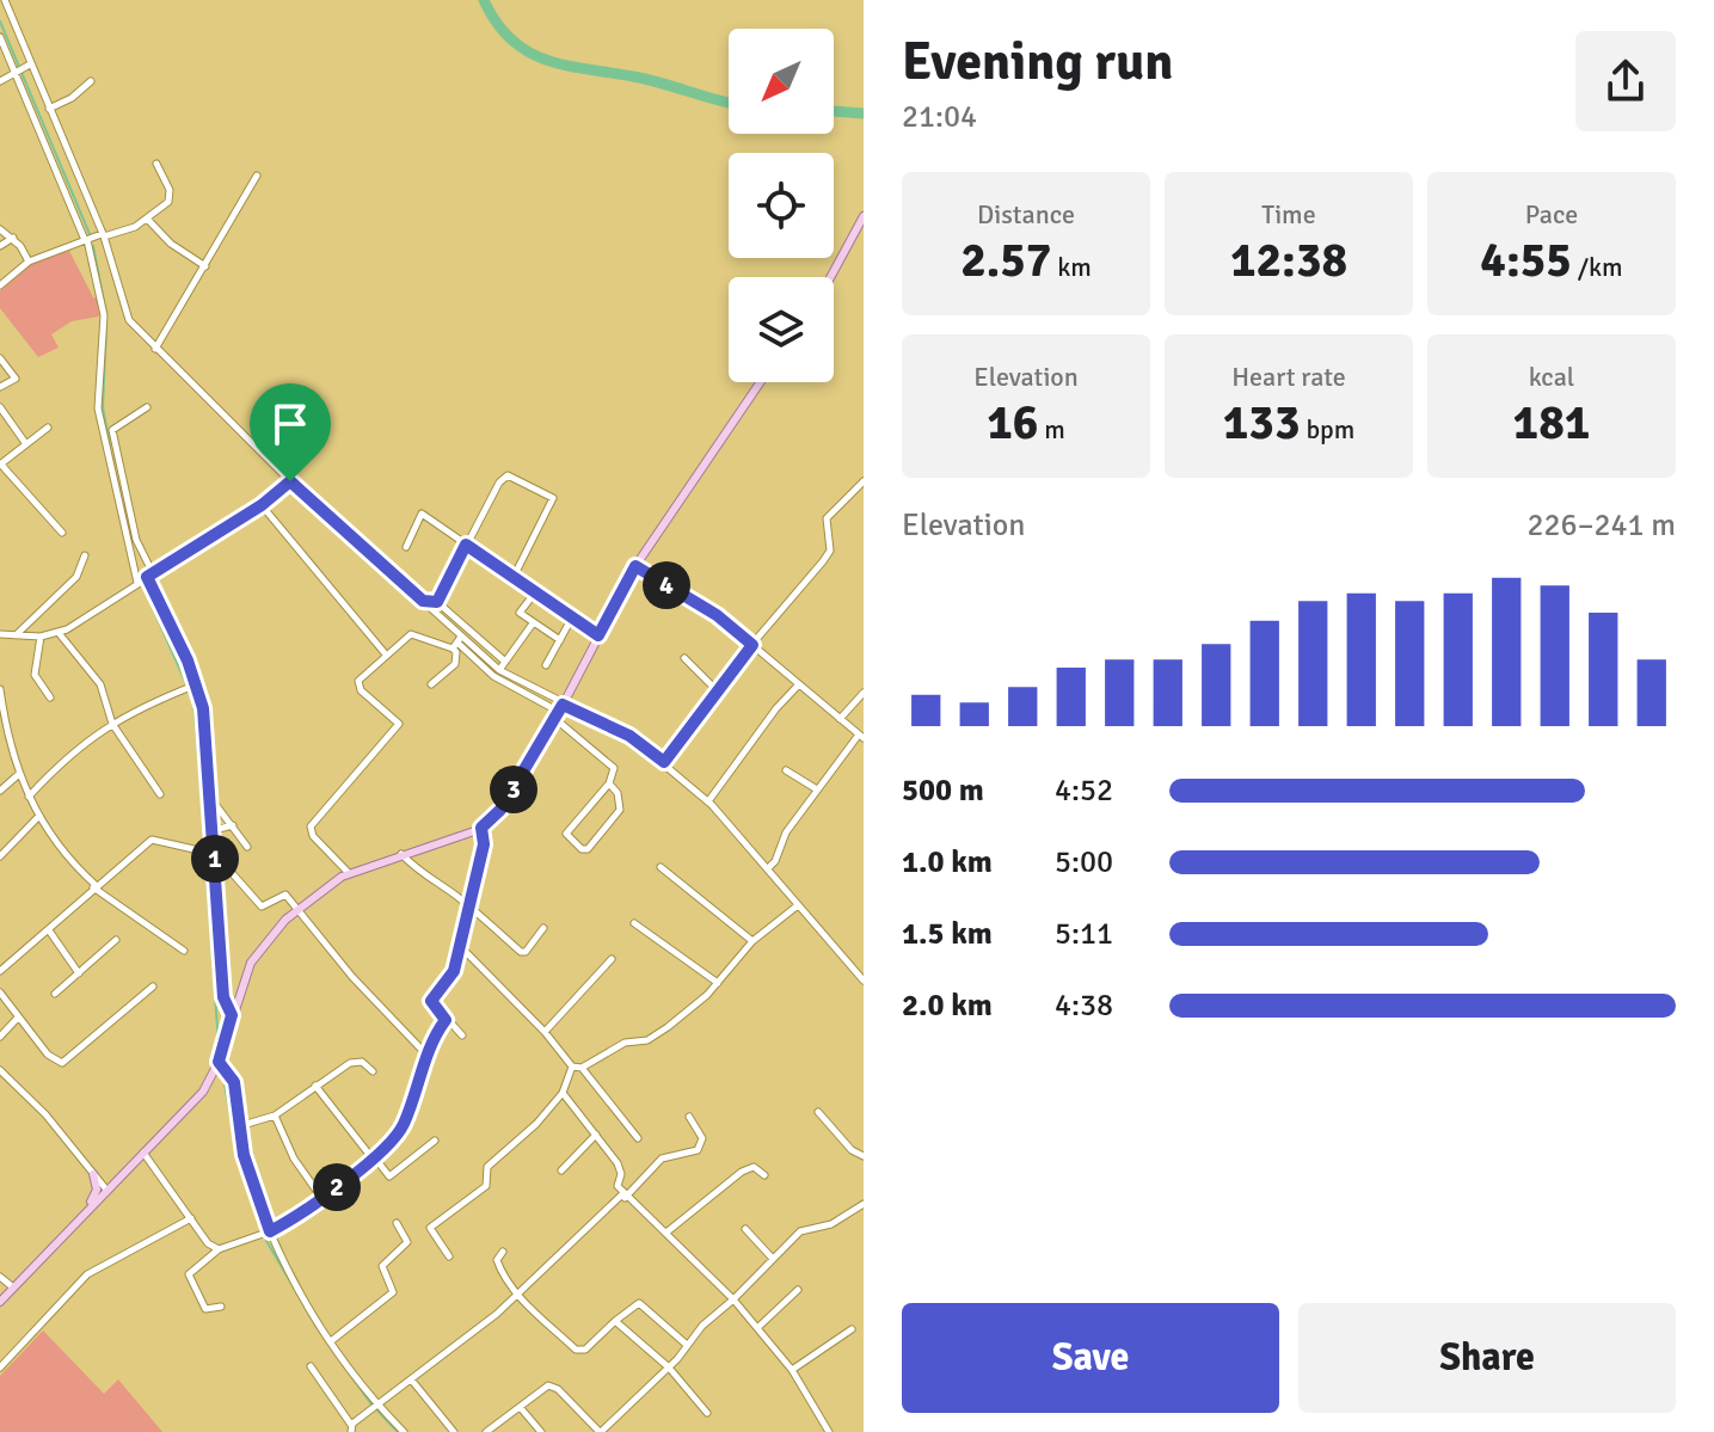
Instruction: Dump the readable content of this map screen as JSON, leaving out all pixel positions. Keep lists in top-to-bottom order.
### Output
{
  "north": "bottom left",
  "page": {
    "heading": ["Evening run", "21:04"],
    "stats": [
      ["Distance", "2.57 km"],
      ["Time", "12:38"],
      ["Pace", "4:55 /km"],
      ["Elevation", "16 m"],
      ["Heart rate", "133 bpm"],
      ["kcal", "181"]
    ],
    "chart": ["Elevation", "226–241 m"],
    "pins": [
      "4",
      "3",
      "1",
      "2"
    ],
    "list": [
      {
        "name": "500 m",
        "note": "4:52"
      },
      {
        "name": "1.0 km",
        "note": "5:00"
      },
      {
        "name": "1.5 km",
        "note": "5:11"
      },
      {
        "name": "2.0 km",
        "note": "4:38"
      }
    ],
    "buttons": ["Save", "Share"]
  }
}
